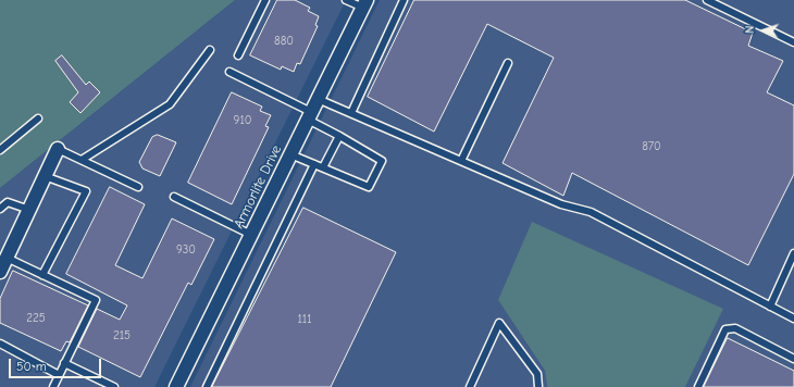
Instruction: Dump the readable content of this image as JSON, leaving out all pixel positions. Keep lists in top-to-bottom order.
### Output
{
  "streets": {
    "street": ["Armorlite Drive"]
  },
  "house_numbers": [
    "880",
    "910",
    "870",
    "930",
    "225",
    "111",
    "215"
  ],
  "scale_bar": "50 m",
  "north": "left"
}
